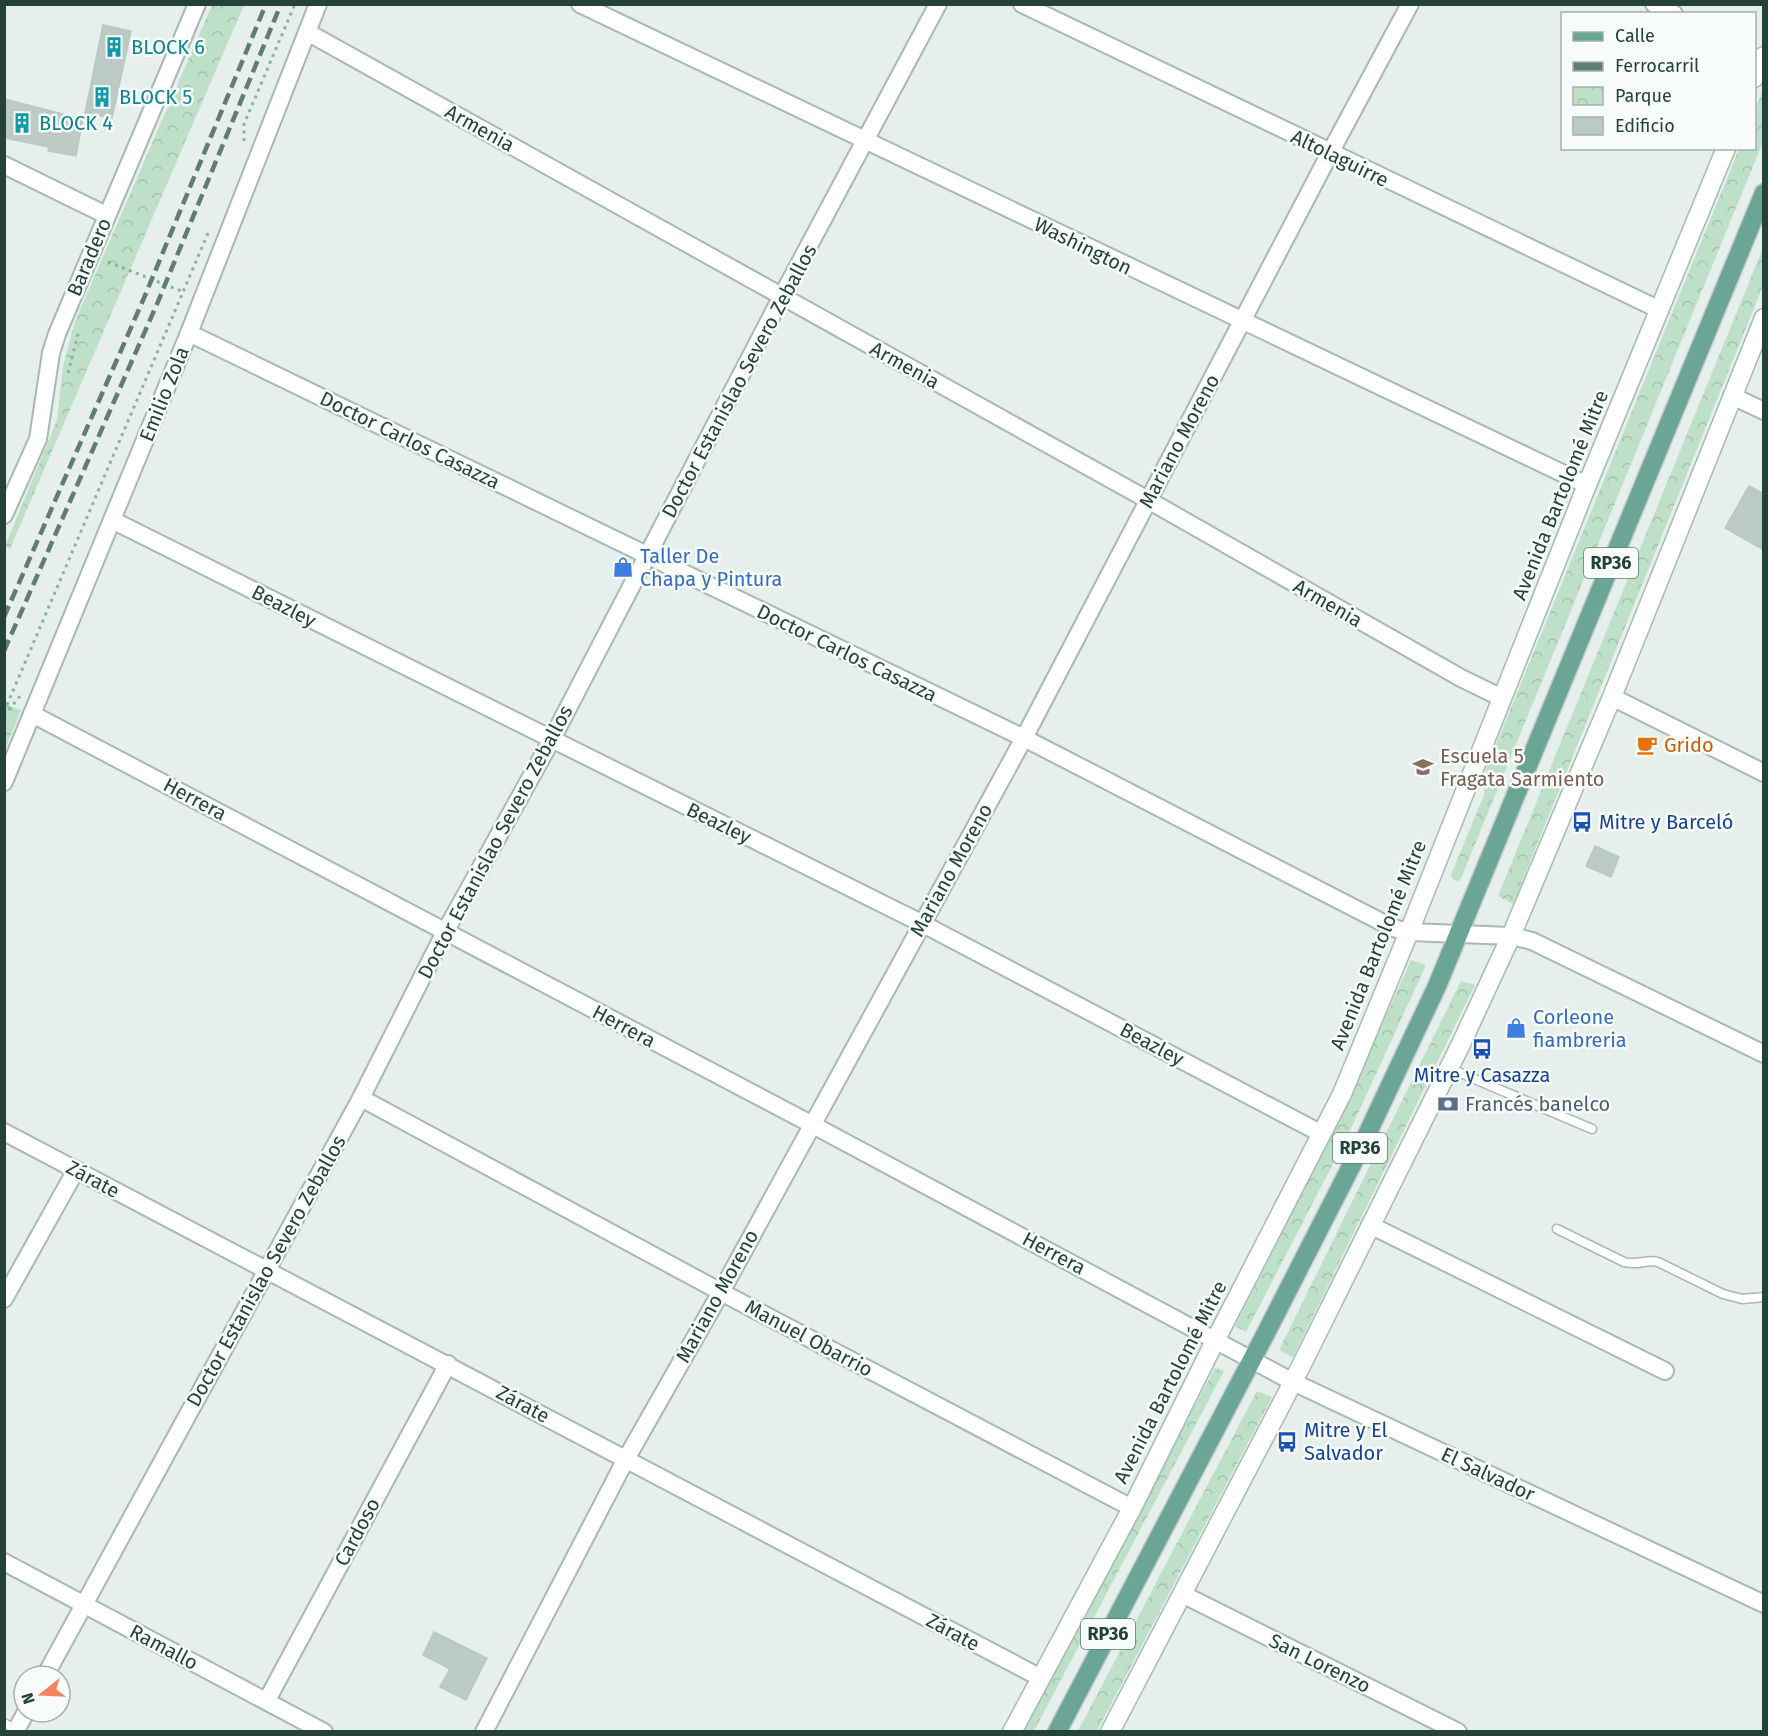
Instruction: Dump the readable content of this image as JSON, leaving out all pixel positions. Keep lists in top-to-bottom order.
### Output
{
  "streets": {
    "main road": ["RP36"],
    "street": [
      "Armenia",
      "Altolaguirre",
      "Washington",
      "Baradero",
      "Doctor Estanislao Severo Zeballos",
      "Emilio Zola",
      "Doctor Carlos Casazza",
      "Mariano Moreno",
      "Avenida Bartolomé Mitre",
      "Beazley",
      "Herrera",
      "Zárate",
      "Manuel Obarrio",
      "El Salvador",
      "Cardoso",
      "Ramallo",
      "San Lorenzo"
    ]
  },
  "crossings": [
    ["Armenia", "Doctor Estanislao Severo Zeballos"],
    ["Armenia", "Emilio Zola"],
    ["Armenia", "Mariano Moreno"],
    ["Armenia", "Avenida Bartolomé Mitre"],
    ["Altolaguirre", "Mariano Moreno"],
    ["Altolaguirre", "Avenida Bartolomé Mitre"],
    ["Washington", "Doctor Estanislao Severo Zeballos"],
    ["Washington", "Mariano Moreno"],
    ["Washington", "Avenida Bartolomé Mitre"],
    ["Doctor Estanislao Severo Zeballos", "Doctor Carlos Casazza"],
    ["Doctor Estanislao Severo Zeballos", "Beazley"],
    ["Doctor Estanislao Severo Zeballos", "Herrera"],
    ["Doctor Estanislao Severo Zeballos", "Zárate"],
    ["Doctor Estanislao Severo Zeballos", "Manuel Obarrio"],
    ["Doctor Estanislao Severo Zeballos", "Ramallo"],
    ["Emilio Zola", "Doctor Carlos Casazza"],
    ["Emilio Zola", "Beazley"],
    ["Emilio Zola", "Herrera"],
    ["Doctor Carlos Casazza", "Mariano Moreno"],
    ["Doctor Carlos Casazza", "Avenida Bartolomé Mitre"],
    ["Doctor Carlos Casazza", "RP36"],
    ["Mariano Moreno", "Beazley"],
    ["Mariano Moreno", "Herrera"],
    ["Mariano Moreno", "Zárate"],
    ["Mariano Moreno", "Manuel Obarrio"],
    ["Avenida Bartolomé Mitre", "Beazley"],
    ["Avenida Bartolomé Mitre", "Herrera"],
    ["Avenida Bartolomé Mitre", "Zárate"],
    ["Avenida Bartolomé Mitre", "Manuel Obarrio"],
    ["Avenida Bartolomé Mitre", "El Salvador"],
    ["RP36", "El Salvador"],
    ["Herrera", "El Salvador"],
    ["Zárate", "Cardoso"],
    ["Cardoso", "Ramallo"]
  ],
  "places": {
    "building": ["BLOCK 6", "BLOCK 5", "BLOCK 4"],
    "shop": ["Taller De Chapa y Pintura", "Corleone fiambreria"],
    "cafe": ["Grido"],
    "school or university": ["Escuela 5 Fragata Sarmiento"],
    "bus stop": ["Mitre y Barceló", "Mitre y Casazza", "Mitre y El Salvador"],
    "bank": ["Francés banelco"]
  },
  "legend": [
    "Calle",
    "Ferrocarril",
    "Parque",
    "Edificio"
  ],
  "north": "left"
}
